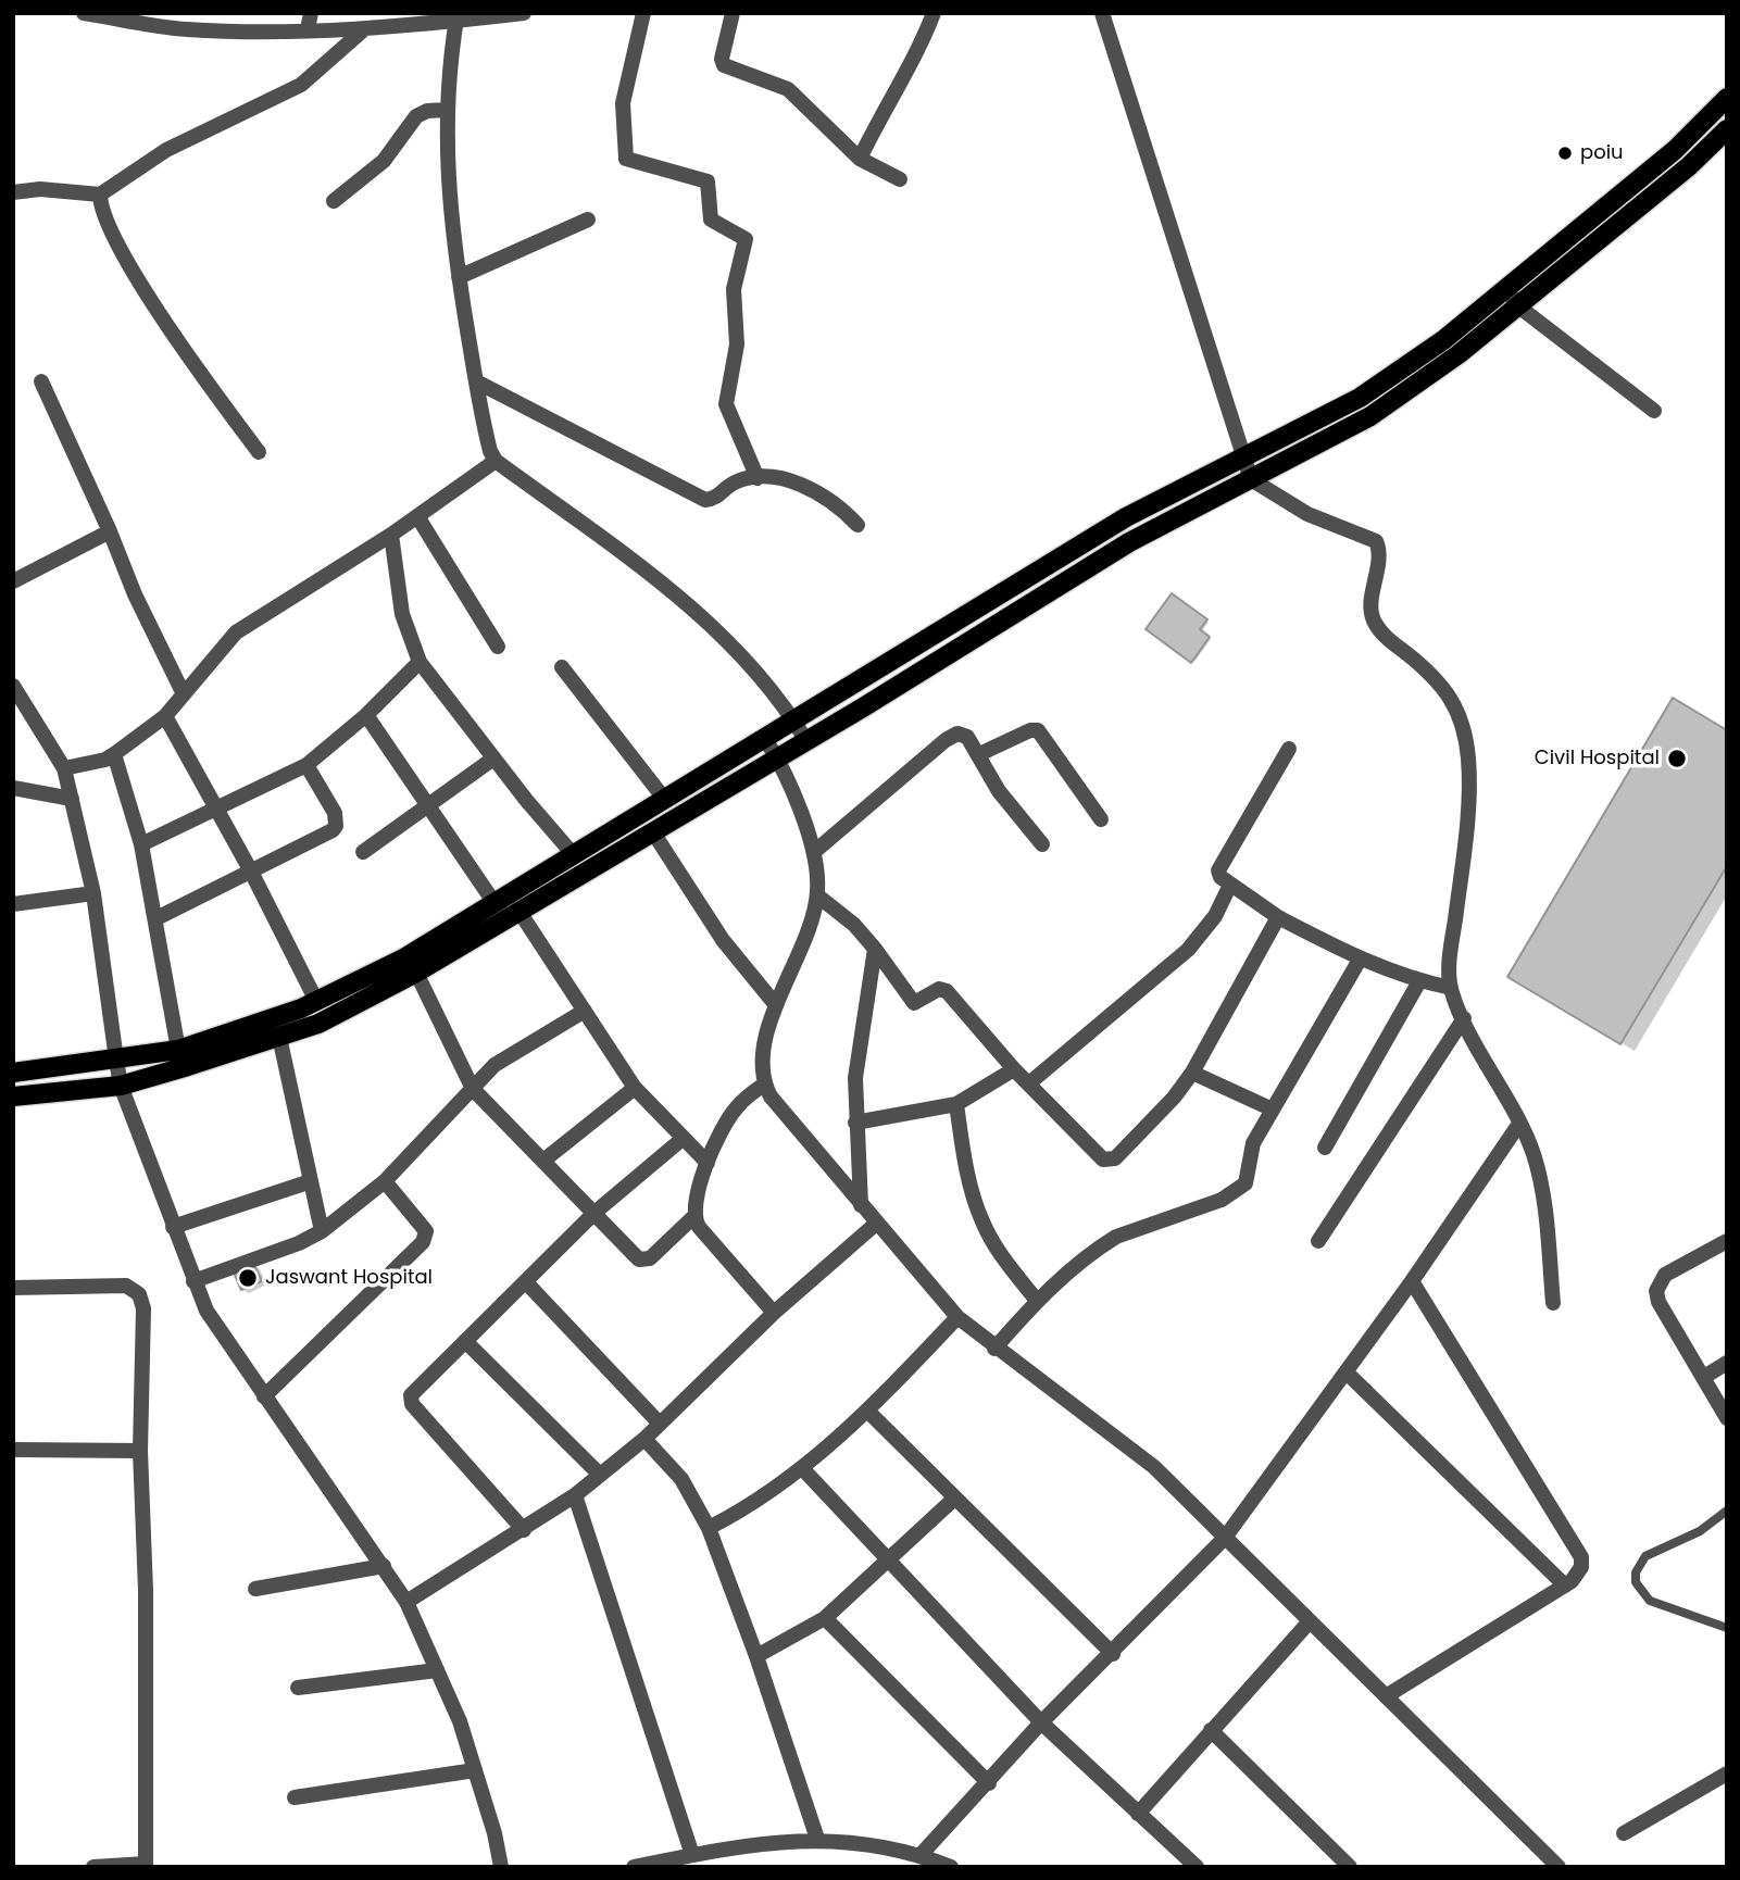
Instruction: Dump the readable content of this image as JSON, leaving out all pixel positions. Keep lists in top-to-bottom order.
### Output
{
  "places": ["poiu", "Civil Hospital", "Jaswant Hospital"]
}
